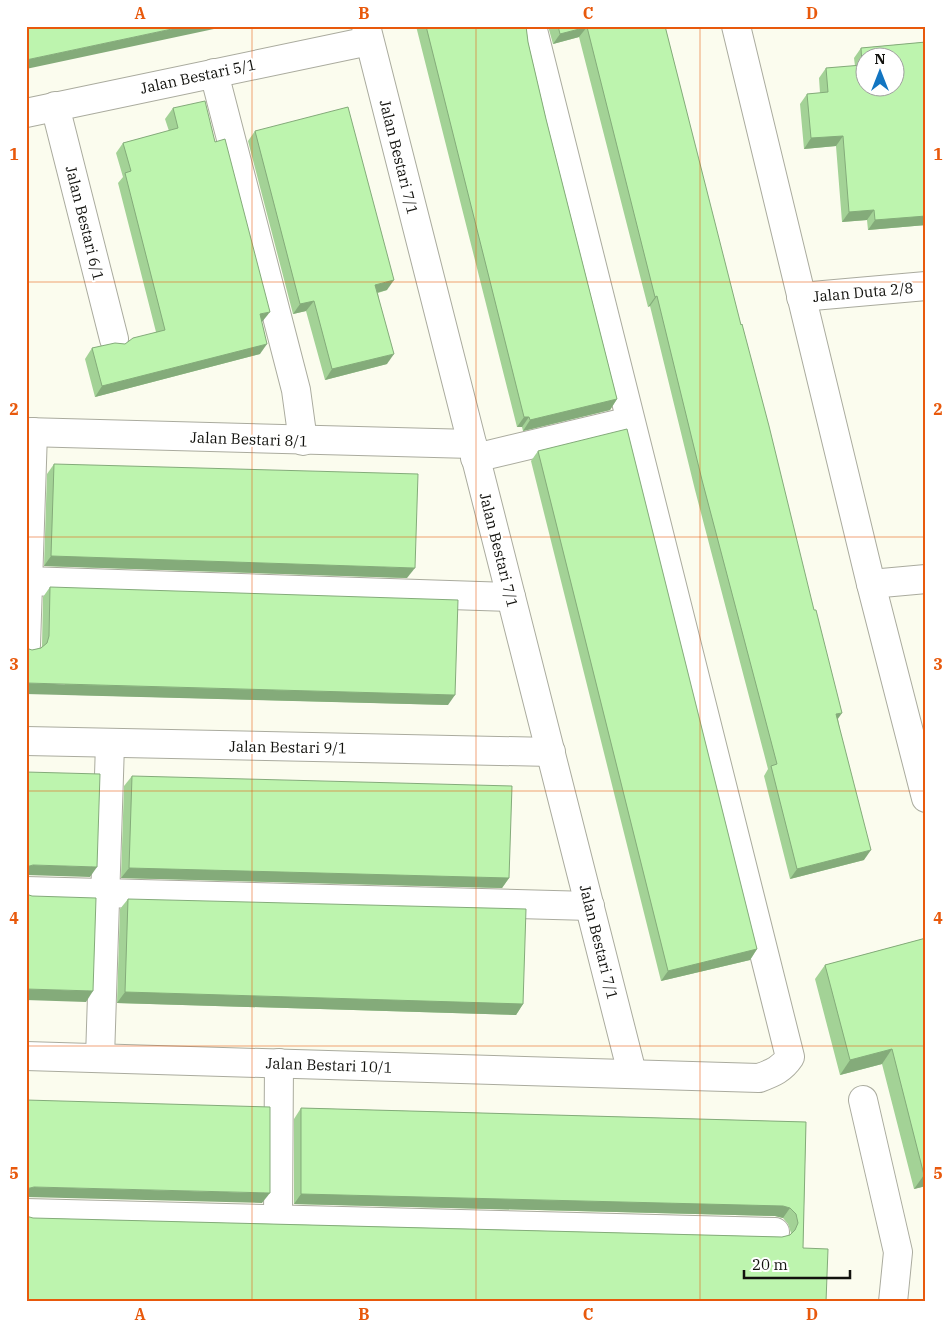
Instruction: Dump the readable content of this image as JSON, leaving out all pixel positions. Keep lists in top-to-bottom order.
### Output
{
  "streets": {
    "street": [
      "Jalan Bestari 5/1",
      "Jalan Bestari 7/1",
      "Jalan Bestari 6/1",
      "Jalan Duta 2/8",
      "Jalan Bestari 8/1",
      "Jalan Bestari 9/1",
      "Jalan Bestari 10/1"
    ]
  },
  "crossings": [
    ["Jalan Bestari 5/1", "Jalan Bestari 7/1"],
    ["Jalan Bestari 5/1", "Jalan Bestari 6/1"],
    ["Jalan Bestari 7/1", "Jalan Bestari 8/1"],
    ["Jalan Bestari 7/1", "Jalan Bestari 9/1"],
    ["Jalan Bestari 7/1", "Jalan Bestari 10/1"],
    ["Jalan Bestari 8/1", "Jalan Bestari 10/1"]
  ],
  "scale_bar": "20 m",
  "north": "top",
  "grid": {
    "columns": [
      "A",
      "B",
      "C",
      "D"
    ],
    "rows": [
      "1",
      "2",
      "3",
      "4",
      "5"
    ]
  }
}
